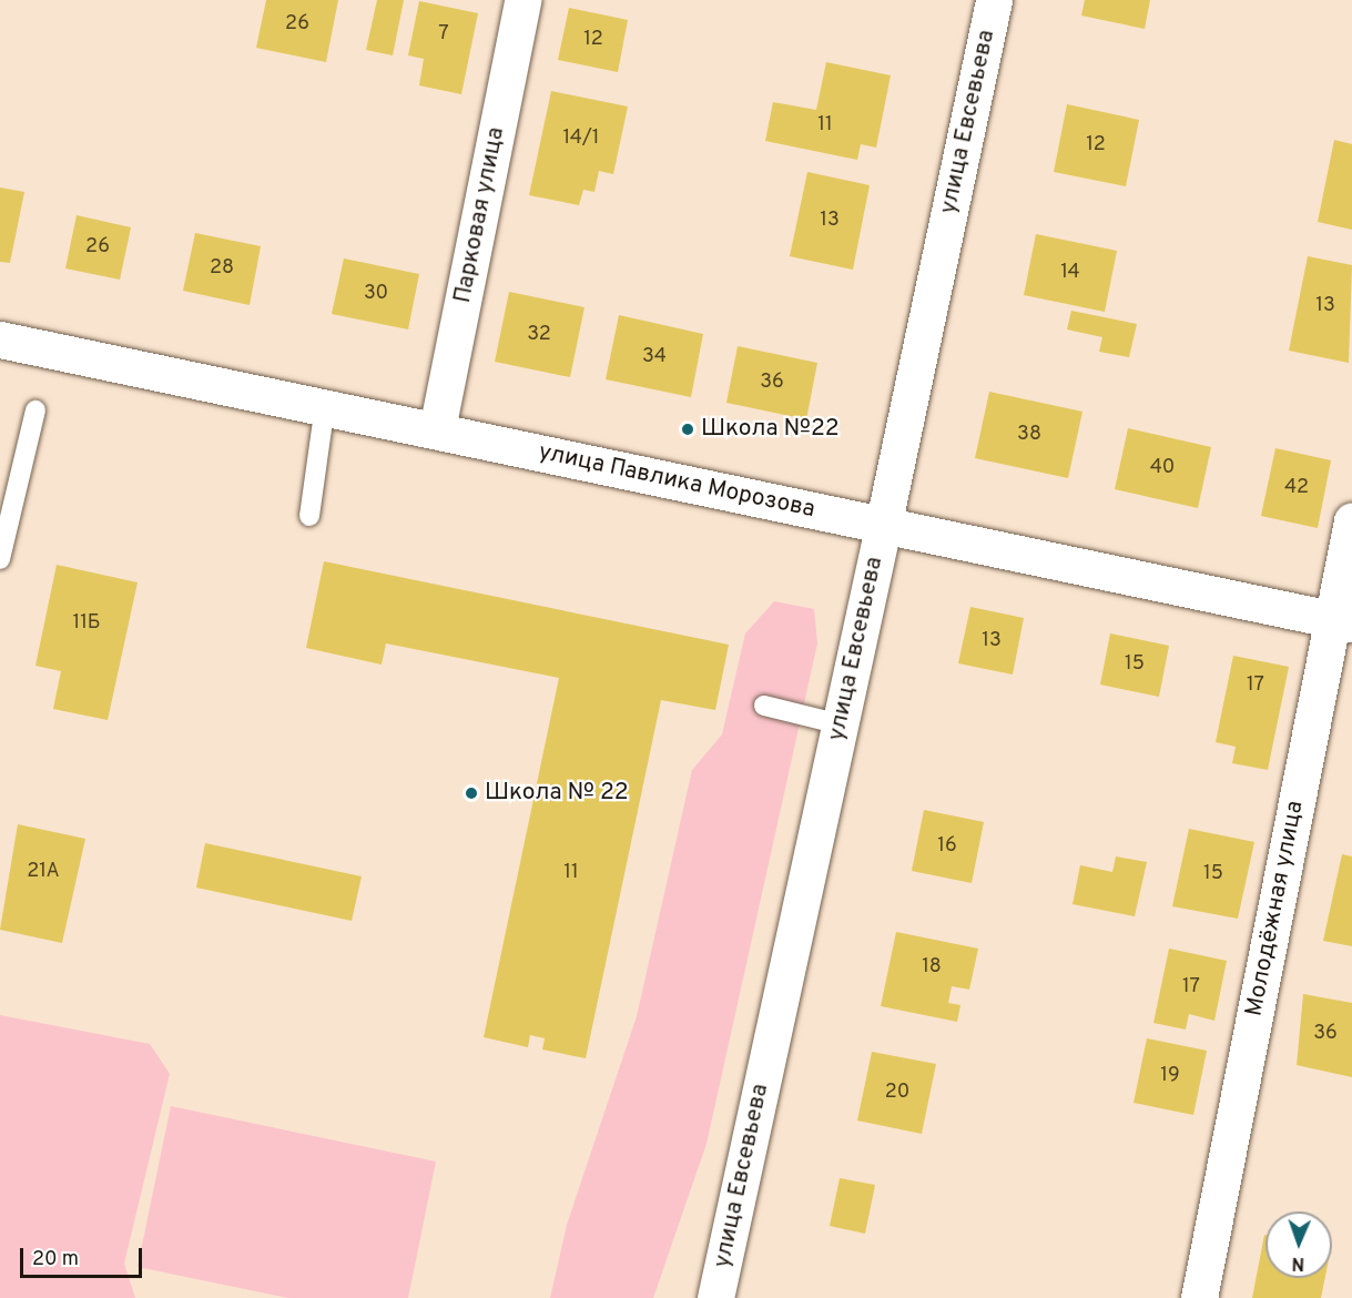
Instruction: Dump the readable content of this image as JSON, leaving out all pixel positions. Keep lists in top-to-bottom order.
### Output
{
  "streets": {
    "street": [
      "улица Евсевьева",
      "Парковая улица",
      "улица Павлика Морозова",
      "Молодёжная улица"
    ]
  },
  "crossings": [
    ["улица Евсевьева", "улица Павлика Морозова"],
    ["Парковая улица", "улица Павлика Морозова"],
    ["улица Павлика Морозова", "Молодёжная улица"]
  ],
  "places": ["Школа №22", "Школа № 22"],
  "house_numbers": [
    "26",
    "7",
    "12",
    "11",
    "14/1",
    "12",
    "13",
    "26",
    "28",
    "14",
    "30",
    "13",
    "32",
    "34",
    "36",
    "38",
    "40",
    "42",
    "11Б",
    "13",
    "15",
    "17",
    "16",
    "21А",
    "11",
    "15",
    "18",
    "17",
    "36",
    "19",
    "20"
  ],
  "scale_bar": "20 m",
  "north": "bottom"
}
